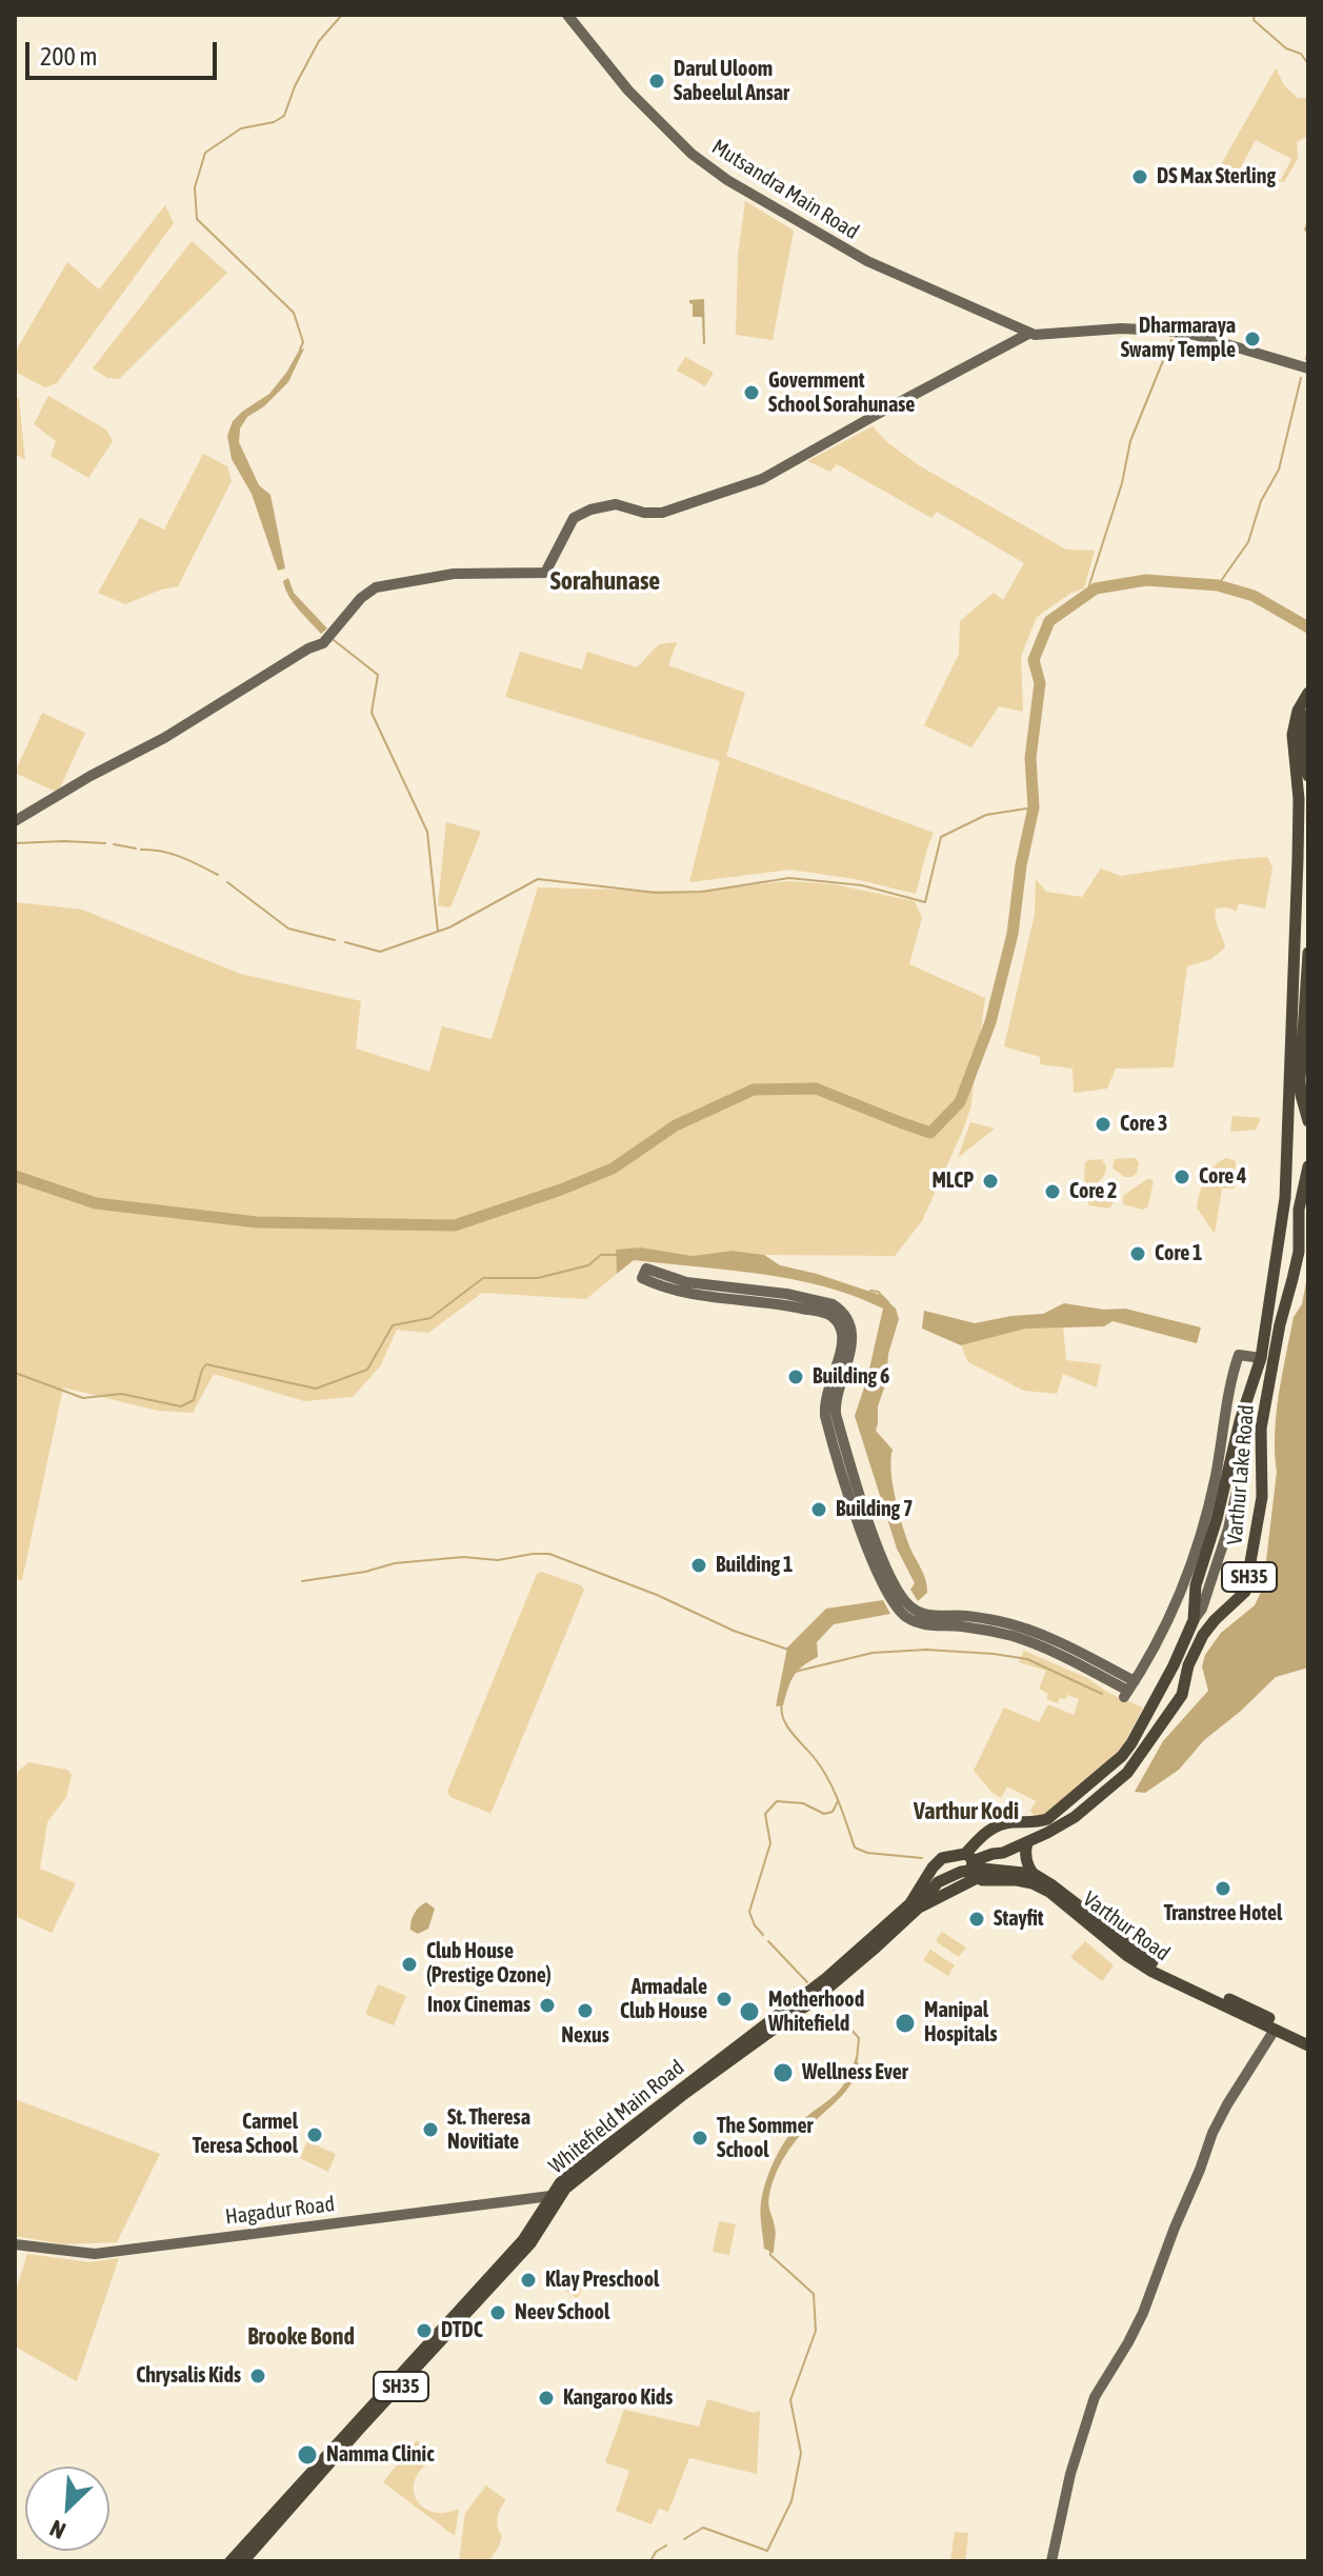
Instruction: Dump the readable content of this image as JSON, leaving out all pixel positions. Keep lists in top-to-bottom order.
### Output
{
  "streets": {
    "main road": [
      "Varthur Lake Road",
      "SH35",
      "Varthur Road",
      "Whitefield Main Road"
    ],
    "street": ["Mutsandra Main Road", "Hagadur Road"]
  },
  "crossings": [
    ["Varthur Lake Road", "Varthur Road"],
    ["Varthur Lake Road", "Whitefield Main Road"],
    ["Varthur Road", "Whitefield Main Road"],
    ["Whitefield Main Road", "Hagadur Road"]
  ],
  "districts": ["Sorahunase", "Varthur Kodi", "Brooke Bond"],
  "places": [
    "Darul Uloom Sabeelul Ansar",
    "DS Max Sterling",
    "Dharmaraya Swamy Temple",
    "Government School Sorahunase",
    "Core 3",
    "Core 4",
    "MLCP",
    "Core 2",
    "Core 1",
    "Building 6",
    "Building 7",
    "Building 1",
    "Transtree Hotel",
    "Stayfit",
    "Club House (Prestige Ozone)",
    "Armadale Club House",
    "Inox Cinemas",
    "Nexus",
    "Motherhood Whitefield",
    "Manipal Hospitals",
    "Wellness Ever",
    "St. Theresa Novitiate",
    "Carmel Teresa School",
    "The Sommer School",
    "Klay Preschool",
    "Neev School",
    "DTDC",
    "Chrysalis Kids",
    "Kangaroo Kids",
    "Namma Clinic"
  ],
  "scale_bar": "200 m",
  "north": "bottom left"
}
